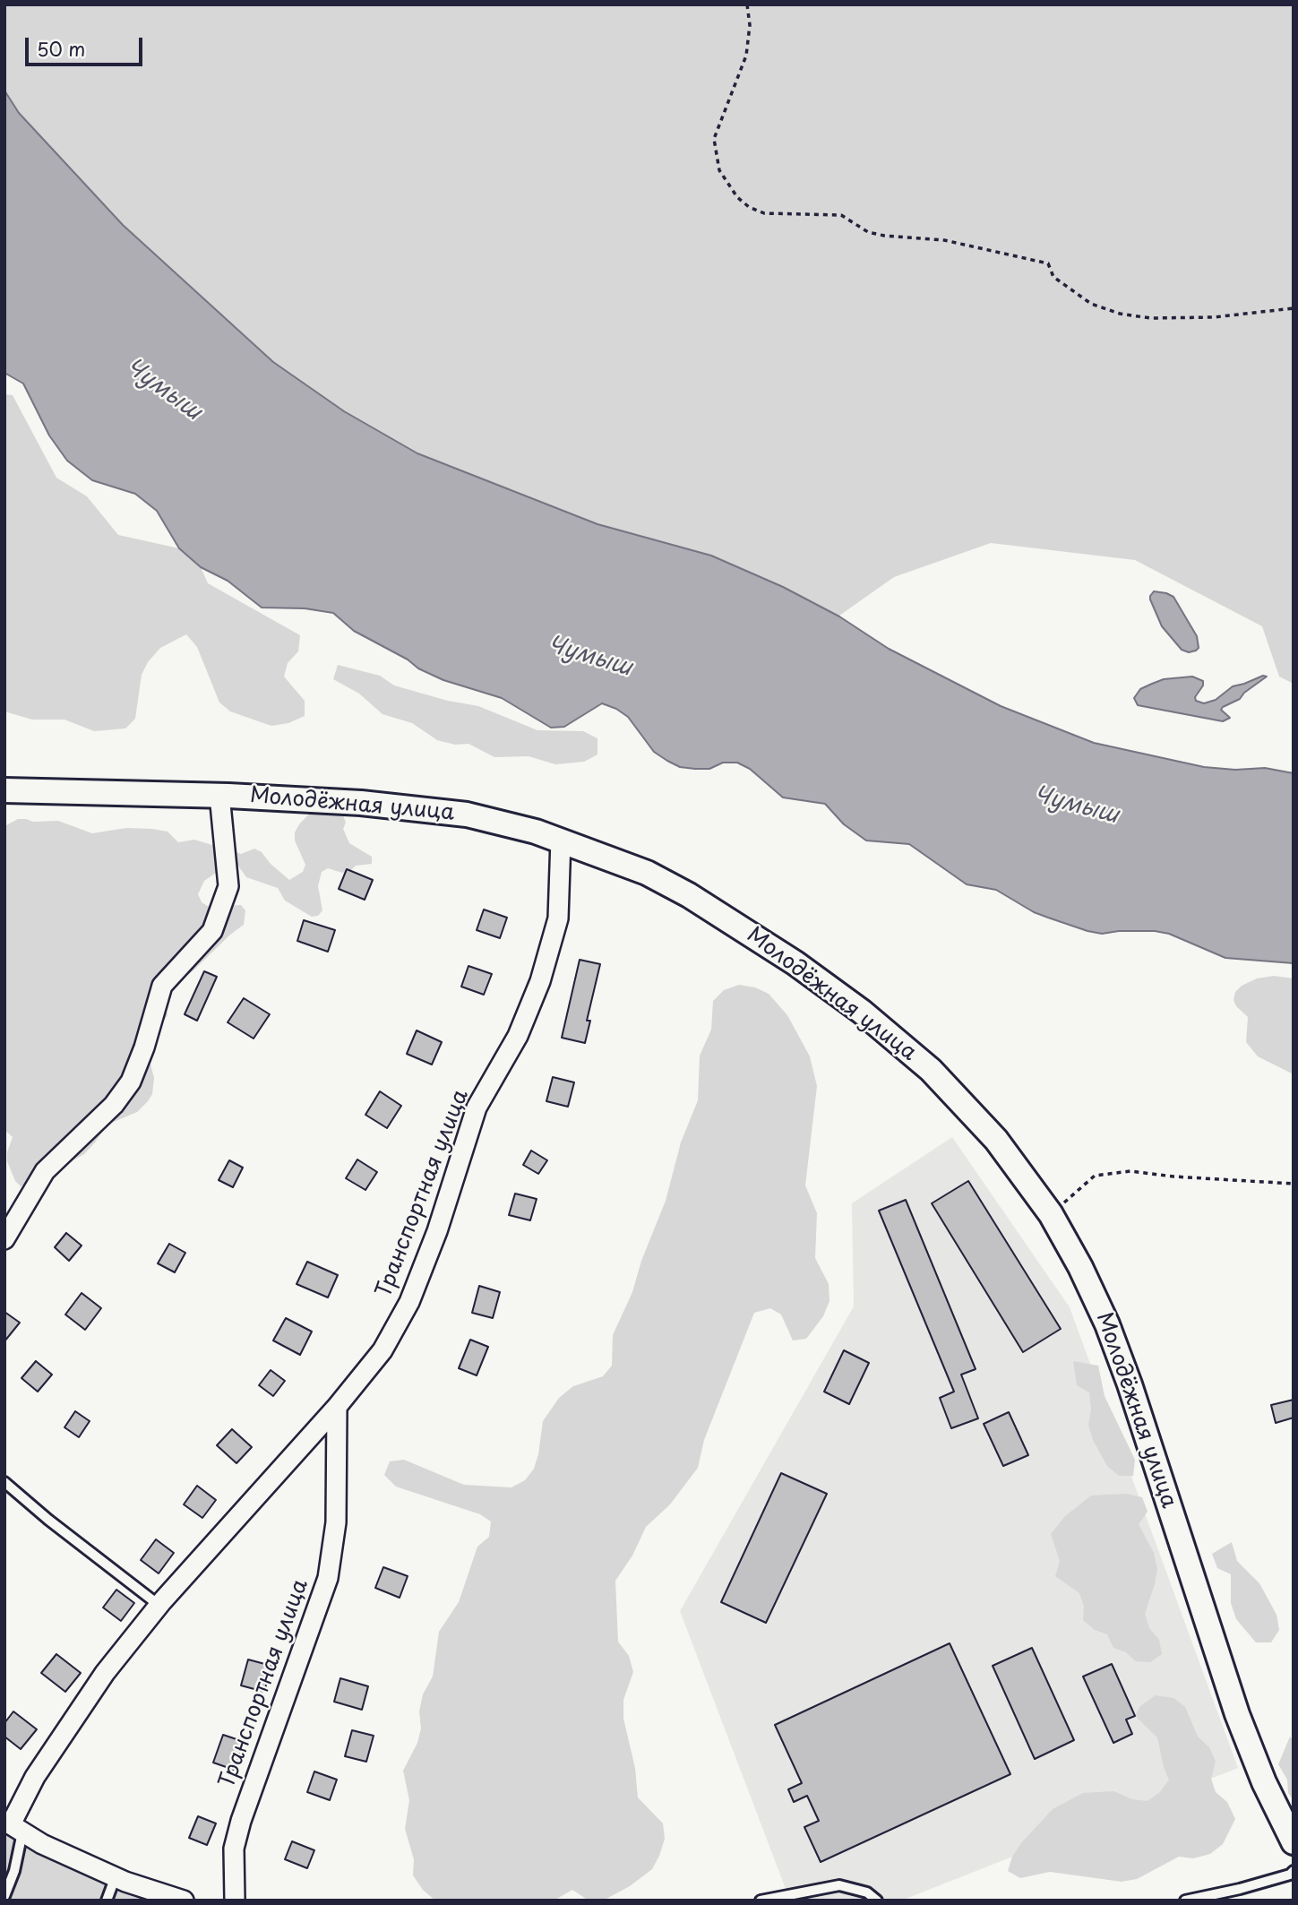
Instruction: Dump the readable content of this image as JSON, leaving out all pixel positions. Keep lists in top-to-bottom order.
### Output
{
  "streets": {
    "street": ["Молодёжная улица", "Транспортная улица"]
  },
  "crossings": [
    ["Молодёжная улица", "Транспортная улица"]
  ],
  "water": ["Чумыш"],
  "scale_bar": "50 m"
}
